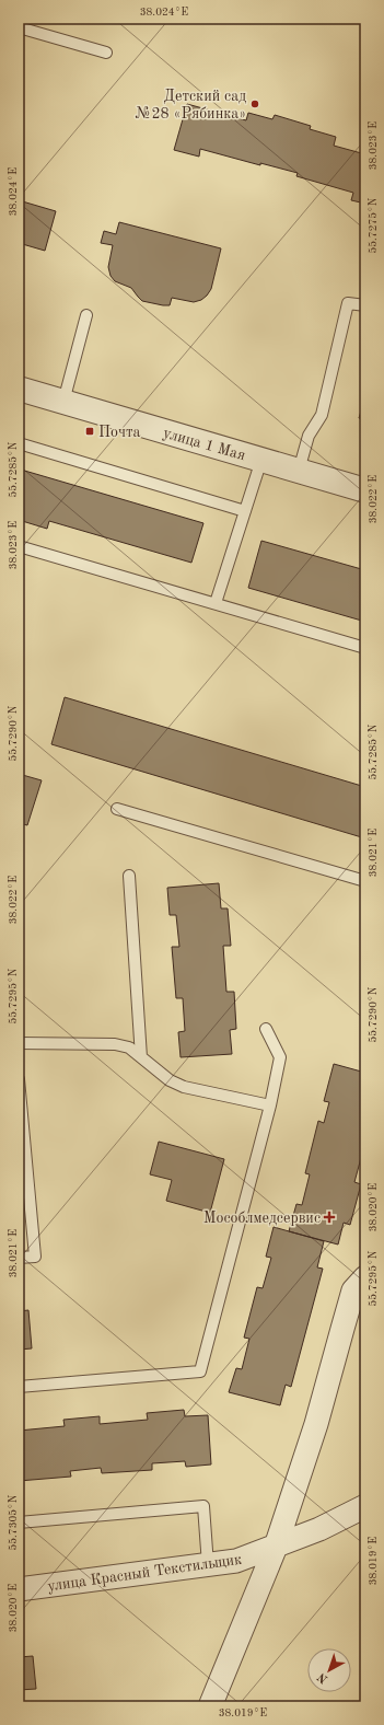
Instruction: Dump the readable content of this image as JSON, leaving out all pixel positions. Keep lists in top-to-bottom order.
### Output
{
  "streets": {
    "street": ["улица 1 Мая", "улица Красный Текстильщик"]
  },
  "places": {
    "other": ["Детский сад №28 «Рябинка»"],
    "transit": ["Почта"],
    "health": ["Мособлмедсервис"]
  },
  "north": "bottom left",
  "coordinates": [
    "38.024°E",
    "38.023°E",
    "55.7275°N",
    "55.7285°N",
    "38.022°E",
    "55.7290°N",
    "38.021°E",
    "55.7295°N",
    "38.020°E",
    "55.7305°N",
    "38.019°E"
  ]
}
